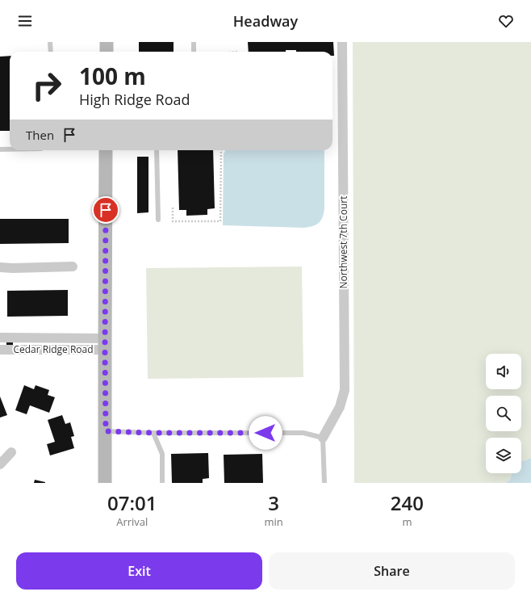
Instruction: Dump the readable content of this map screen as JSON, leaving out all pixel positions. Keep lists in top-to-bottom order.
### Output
{
  "streets": {
    "street": ["Northwest 7th Court", "Cedar Ridge Road"]
  },
  "page": {
    "header": "Headway",
    "turn": ["100 m", "High Ridge Road"],
    "then": "Then",
    "eta": [
      "07:01",
      "Arrival",
      "3",
      "min",
      "240",
      "m"
    ],
    "buttons": ["Exit", "Share"]
  }
}
